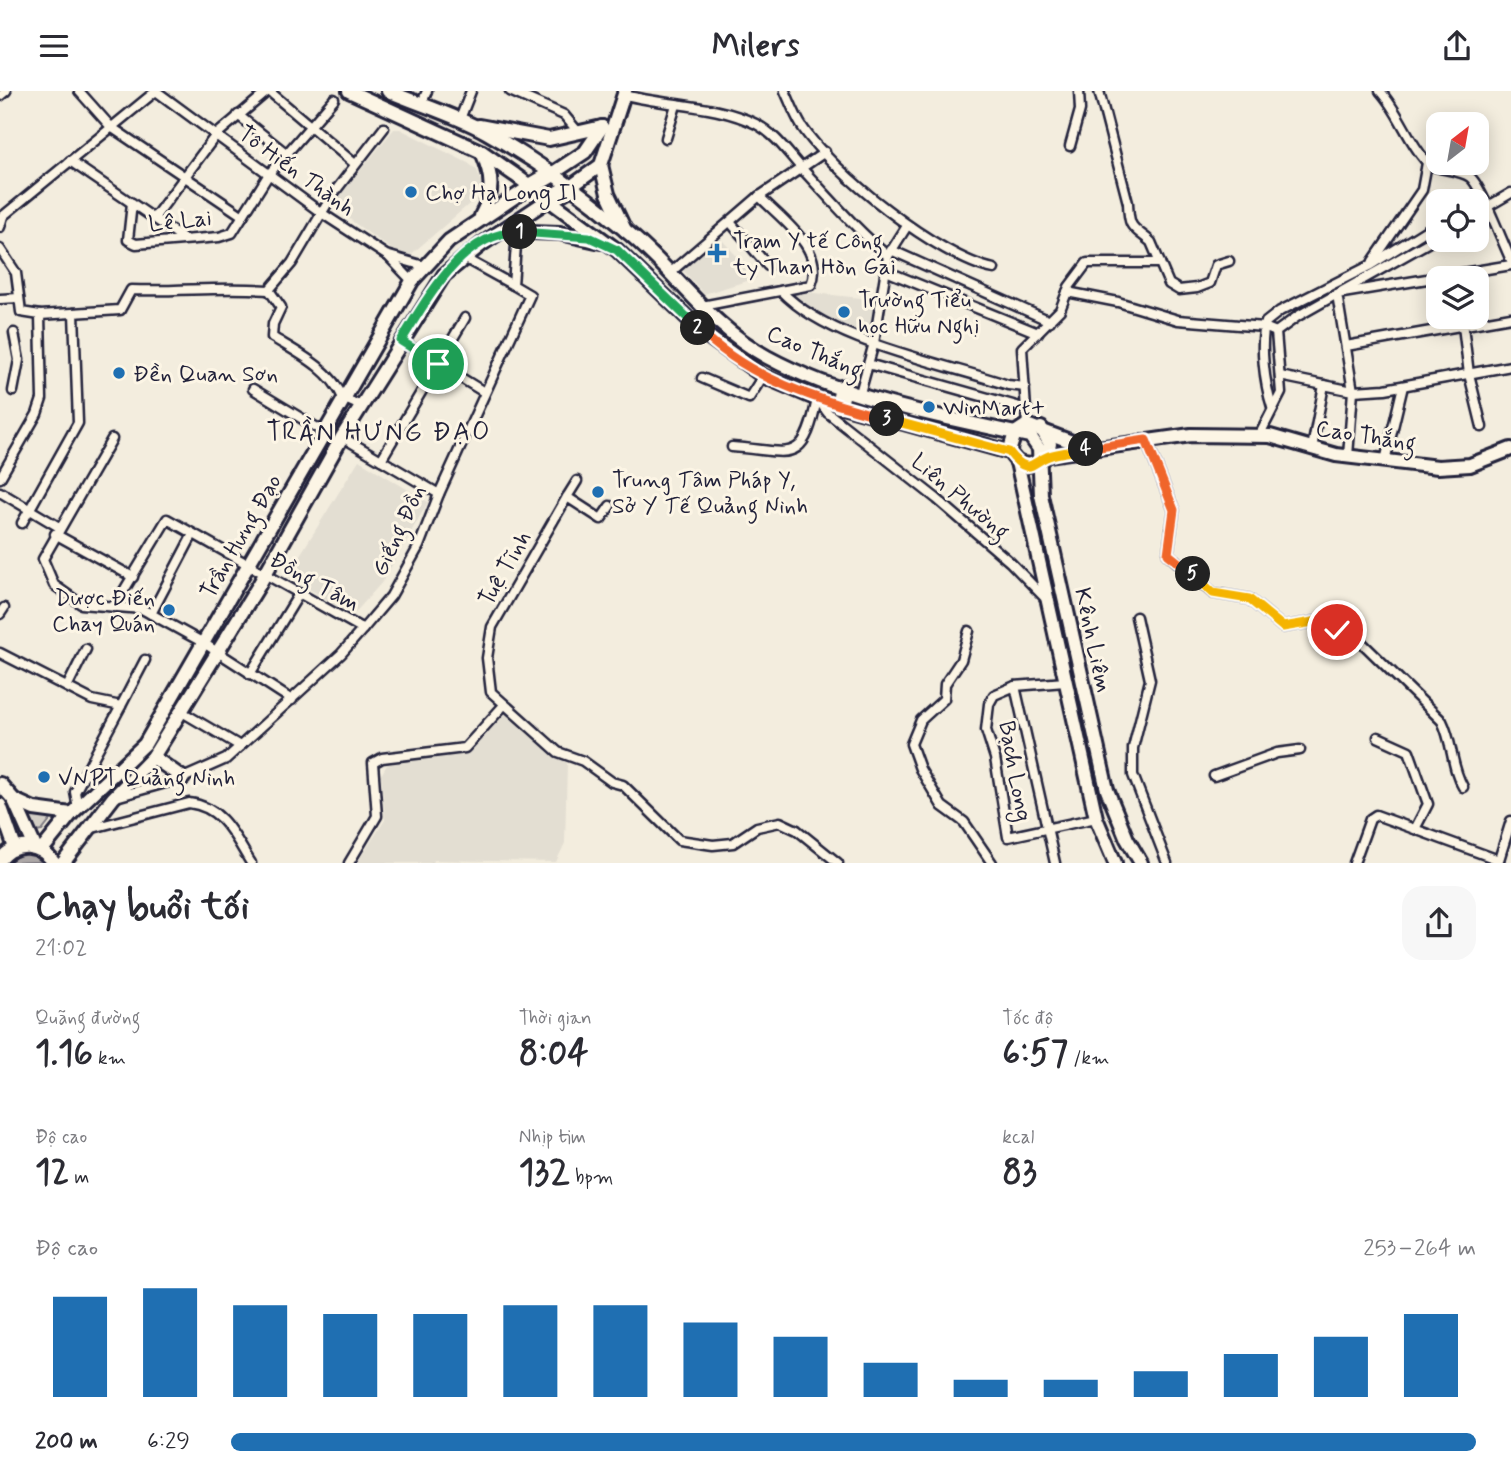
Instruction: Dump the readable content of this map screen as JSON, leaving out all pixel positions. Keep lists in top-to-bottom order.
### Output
{
  "streets": {
    "main road": ["Cao Thắng", "Trần Hưng Đạo", "Kênh Liêm"],
    "street": [
      "Tô Hiến Thành",
      "Lê Lai",
      "Liên Phường",
      "Giếng Đồn",
      "Tuệ Tĩnh",
      "Đồng Tâm",
      "Bạch Long"
    ]
  },
  "crossings": [
    ["Tô Hiến Thành", "Lê Lai"],
    ["Tô Hiến Thành", "Trần Hưng Đạo"],
    ["Cao Thắng", "Liên Phường"],
    ["Cao Thắng", "Trần Hưng Đạo"],
    ["Cao Thắng", "Kênh Liêm"],
    ["Liên Phường", "Kênh Liêm"],
    ["Giếng Đồn", "Trần Hưng Đạo"],
    ["Giếng Đồn", "Đồng Tâm"],
    ["Trần Hưng Đạo", "Đồng Tâm"],
    ["Kênh Liêm", "Bạch Long"]
  ],
  "districts": ["TRẦN HƯNG ĐẠO"],
  "places": {
    "other": [
      "Chợ Hạ Long II",
      "Trường Tiểu học Hữu Nghị",
      "Đền Quan Sơn",
      "WinMart+",
      "Trung Tâm Pháp Y, Sở Y Tế Quảng Ninh",
      "Dược Điến Chay Quán",
      "VNPT Quảng Ninh"
    ],
    "health": ["Trạm Y tế Công ty Than Hòn Gai"]
  },
  "north": "top right",
  "page": {
    "header": "Milers",
    "pins": [
      "1",
      "2",
      "3",
      "4",
      "5"
    ],
    "heading": ["Chạy buổi tối", "21:02"],
    "stats": [
      ["Quãng đường", "1.16 km"],
      ["Thời gian", "8:04"],
      ["Tốc độ", "6:57 /km"],
      ["Độ cao", "12 m"],
      ["Nhịp tim", "132 bpm"],
      ["kcal", "83"]
    ],
    "chart": ["Độ cao", "253–264 m"],
    "list": [
      {
        "name": "200 m",
        "note": "6:29"
      }
    ]
  }
}
